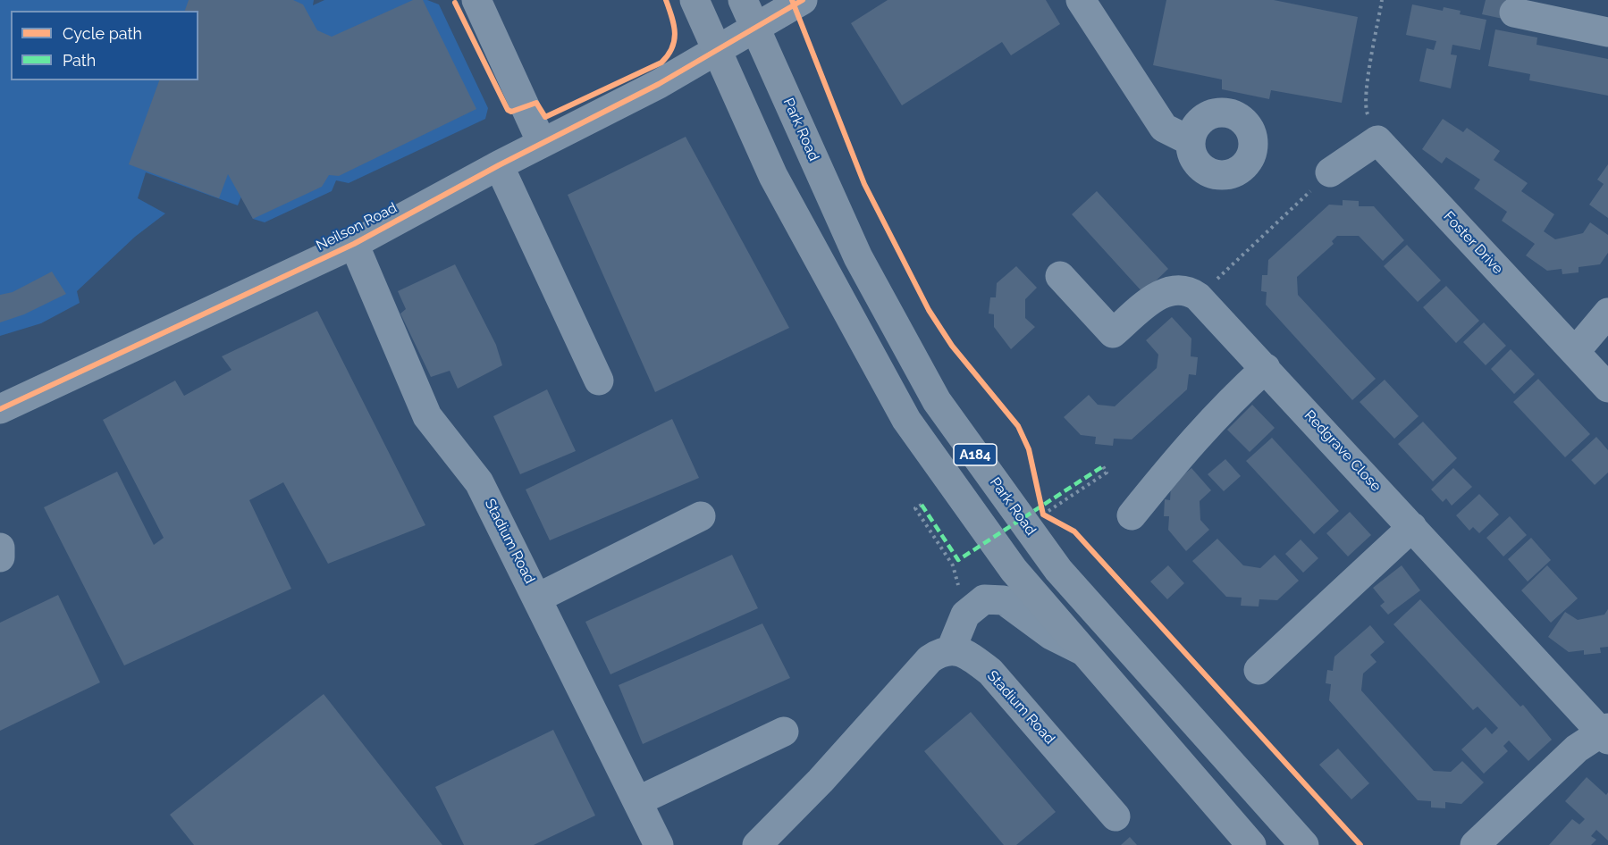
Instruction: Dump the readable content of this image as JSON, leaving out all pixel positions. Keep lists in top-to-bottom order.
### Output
{
  "streets": {
    "highway": ["Park Road", "A184"],
    "street": [
      "Neilson Road",
      "Foster Drive",
      "Redgrave Close",
      "Stadium Road"
    ]
  },
  "crossings": [
    ["Park Road", "Neilson Road"],
    ["Neilson Road", "A184"],
    ["Neilson Road", "Stadium Road"]
  ],
  "legend": ["Cycle path", "Path"]
}
